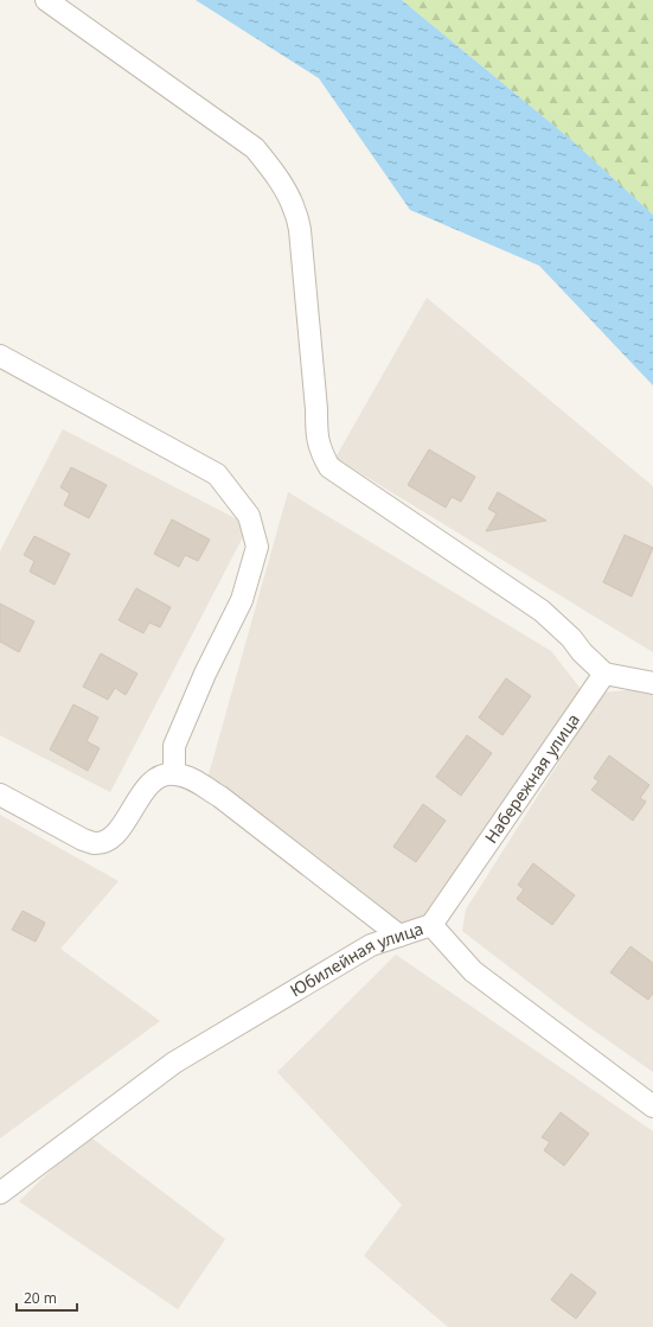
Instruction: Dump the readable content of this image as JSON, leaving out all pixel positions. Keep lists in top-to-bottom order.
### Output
{
  "streets": {
    "street": ["Набережная улица", "Юбилейная улица"]
  },
  "crossings": [
    ["Набережная улица", "Юбилейная улица"]
  ],
  "scale_bar": "20 m"
}
